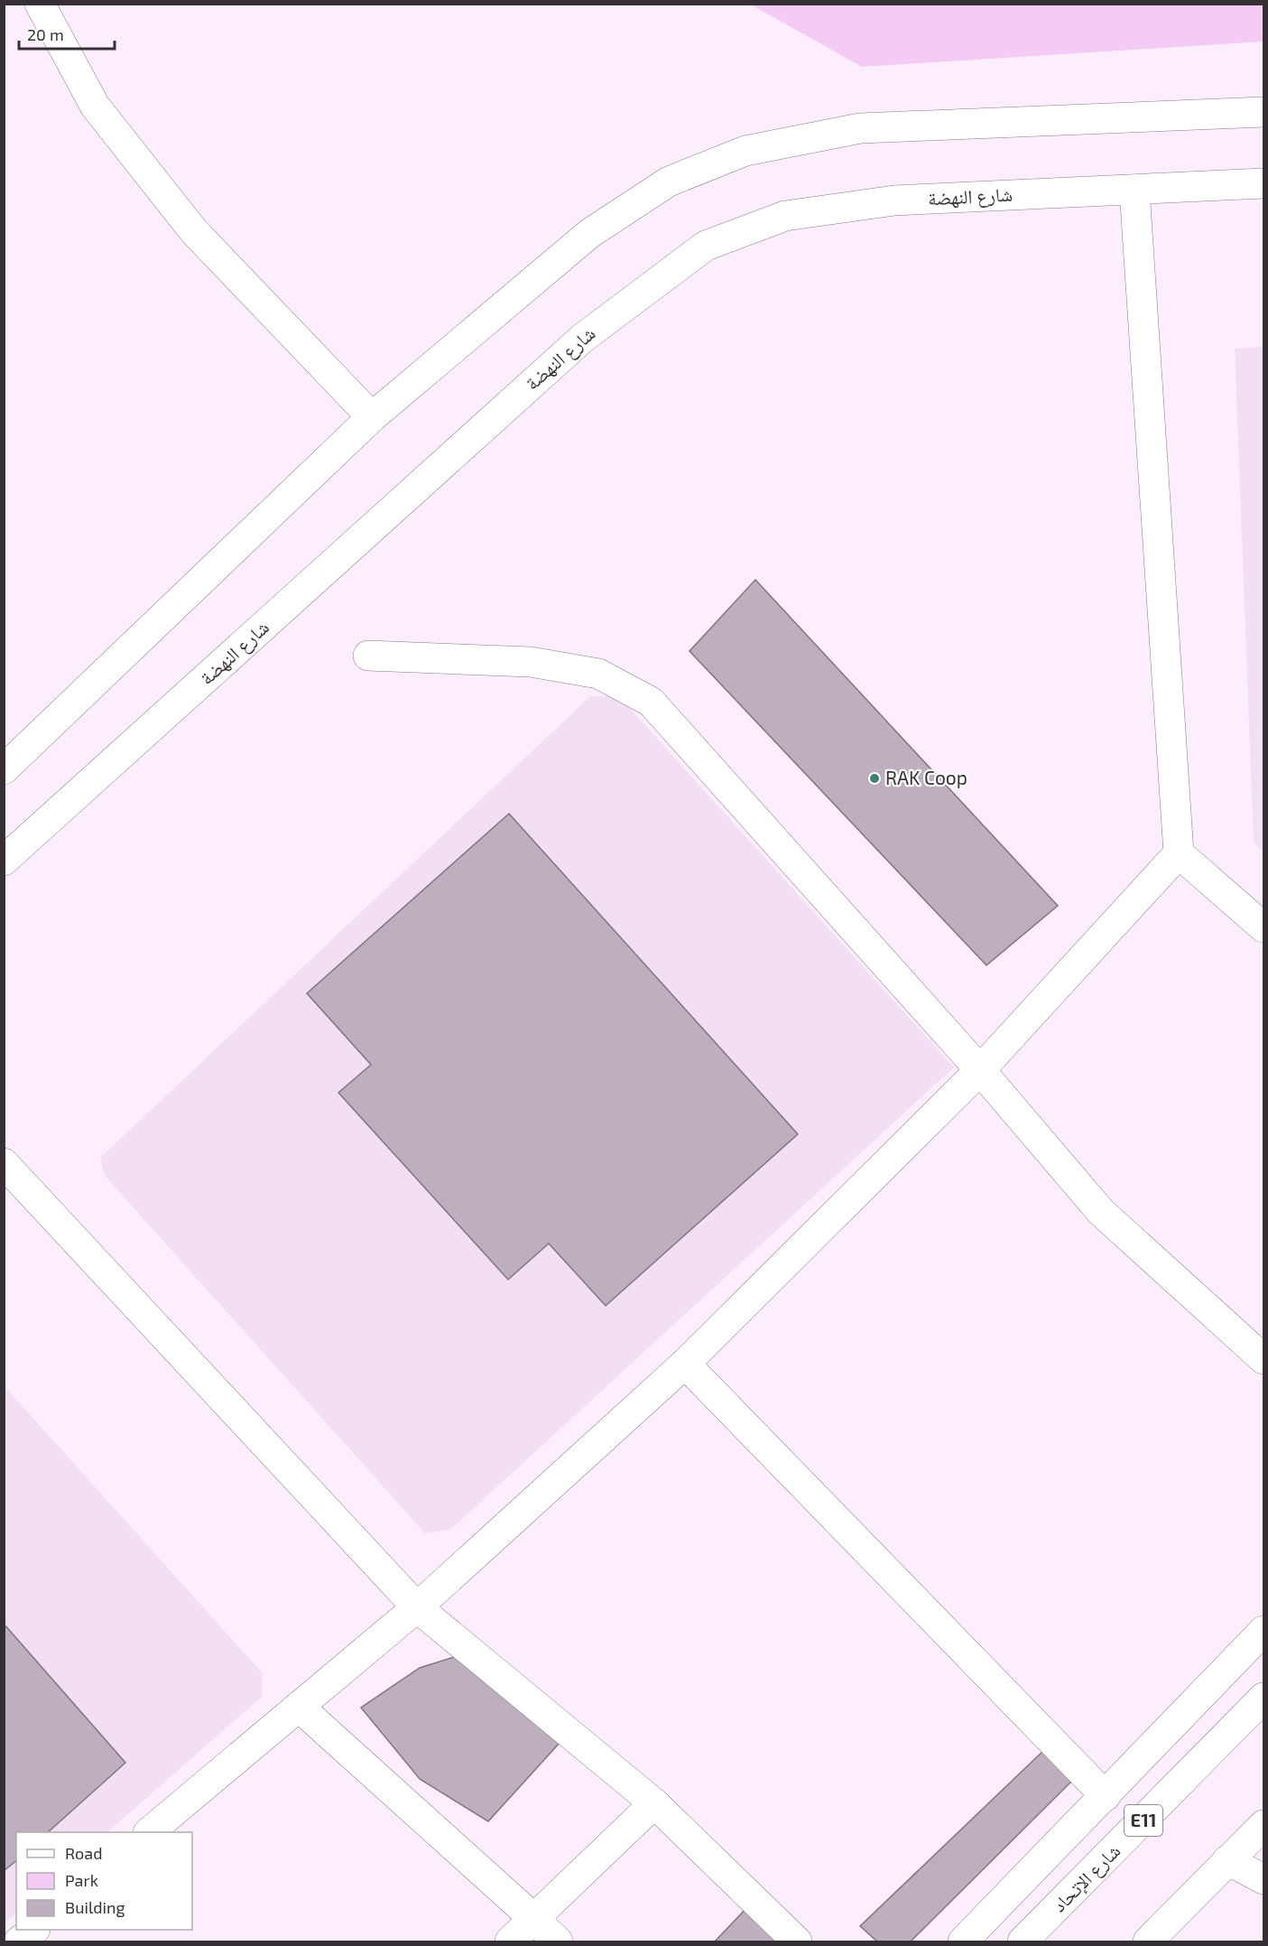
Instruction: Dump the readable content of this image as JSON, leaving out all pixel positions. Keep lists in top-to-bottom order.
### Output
{
  "streets": {
    "street": ["شارع النهضة", "E11", "شارع الإتحاد"]
  },
  "places": ["RAK Coop"],
  "legend": ["Road", "Park", "Building"],
  "scale_bar": "20 m"
}
